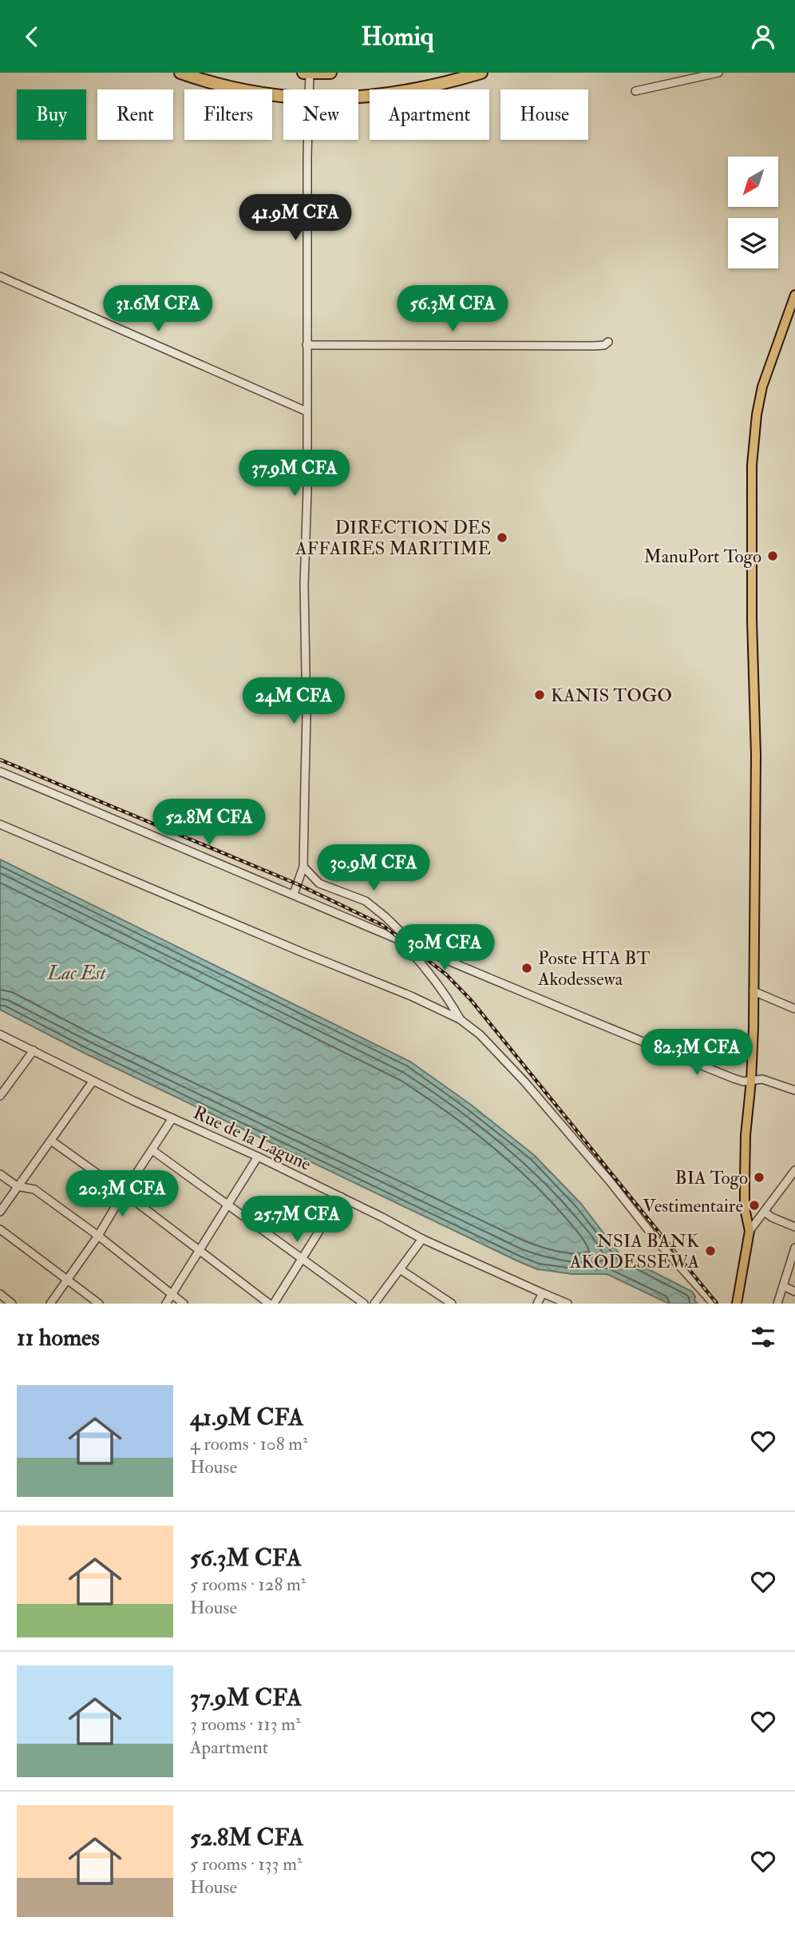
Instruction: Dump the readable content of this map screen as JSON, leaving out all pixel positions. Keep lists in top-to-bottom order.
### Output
{
  "streets": {
    "street": ["Rue de la Lagune"]
  },
  "water": ["Lac Est"],
  "places": [
    "DIRECTION DES AFFAIRES MARITIME",
    "ManuPort Togo",
    "KANIS TOGO",
    "Poste HTA BT Akodessewa",
    "BIA Togo",
    "Vestimentaire",
    "NSIA BANK AKODESSEWA"
  ],
  "north": "bottom left",
  "page": {
    "header": "Homiq",
    "chip": [
      "Buy",
      "Rent",
      "Filters",
      "New",
      "Apartment",
      "House"
    ],
    "price": [
      "41.9M CFA",
      "31.6M CFA",
      "56.3M CFA",
      "37.9M CFA",
      "24M CFA",
      "52.8M CFA",
      "30.9M CFA",
      "30M CFA",
      "82.3M CFA",
      "20.3M CFA",
      "25.7M CFA"
    ],
    "heading": "11 homes",
    "list": [
      {
        "name": "41.9M CFA",
        "note": "4 rooms · 108 m² · House"
      },
      {
        "name": "56.3M CFA",
        "note": "5 rooms · 128 m² · House"
      },
      {
        "name": "37.9M CFA",
        "note": "3 rooms · 113 m² · Apartment"
      },
      {
        "name": "52.8M CFA",
        "note": "5 rooms · 133 m² · House"
      }
    ]
  }
}
